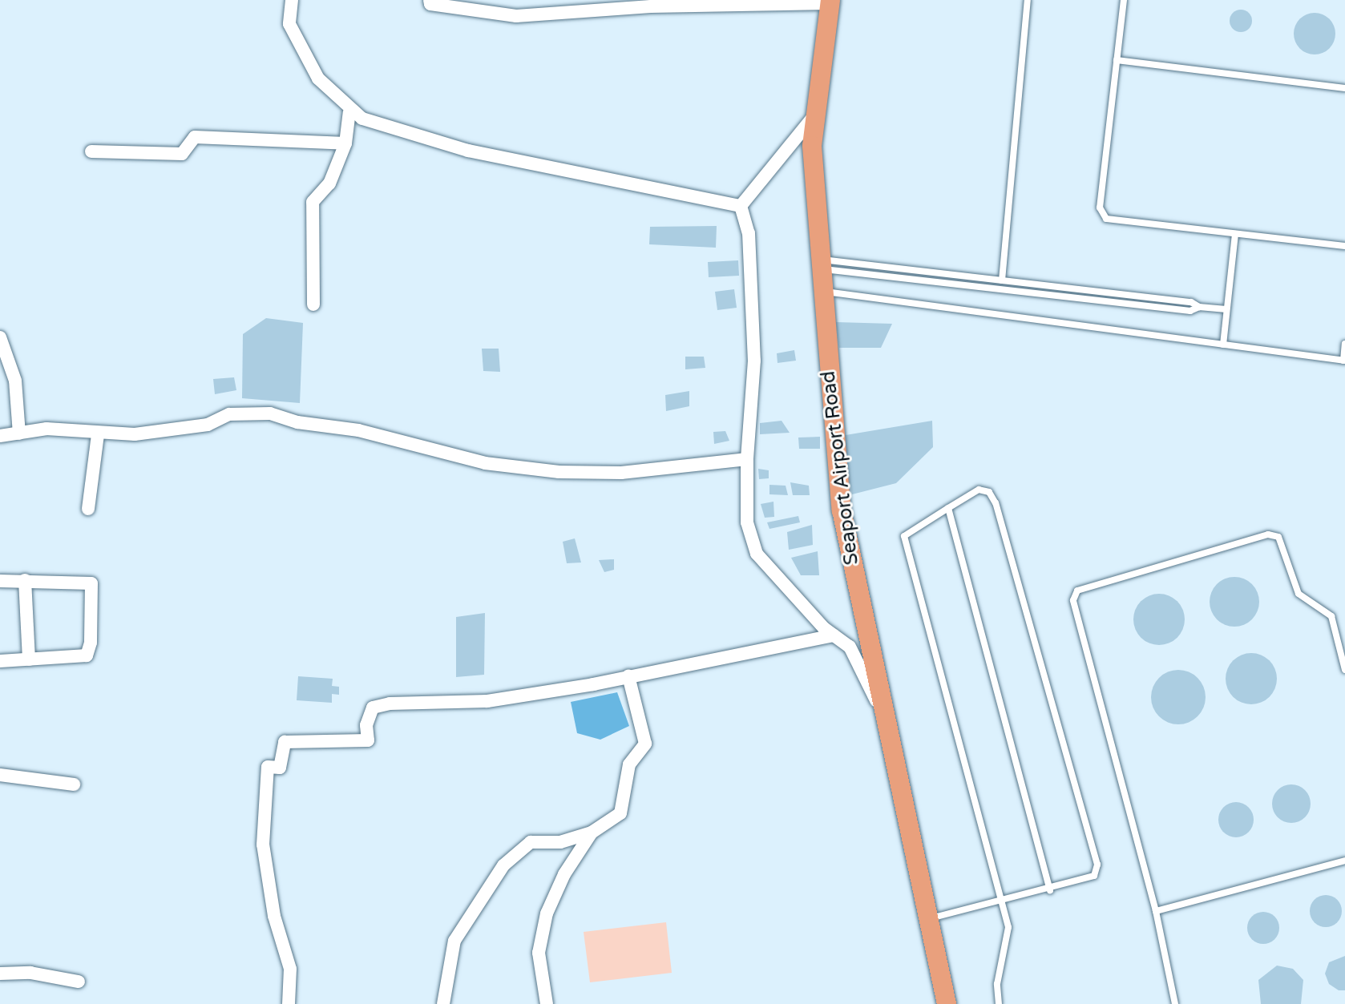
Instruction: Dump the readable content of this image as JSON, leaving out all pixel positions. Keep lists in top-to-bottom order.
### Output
{
  "streets": {
    "main road": ["Seaport Airport Road"]
  }
}
